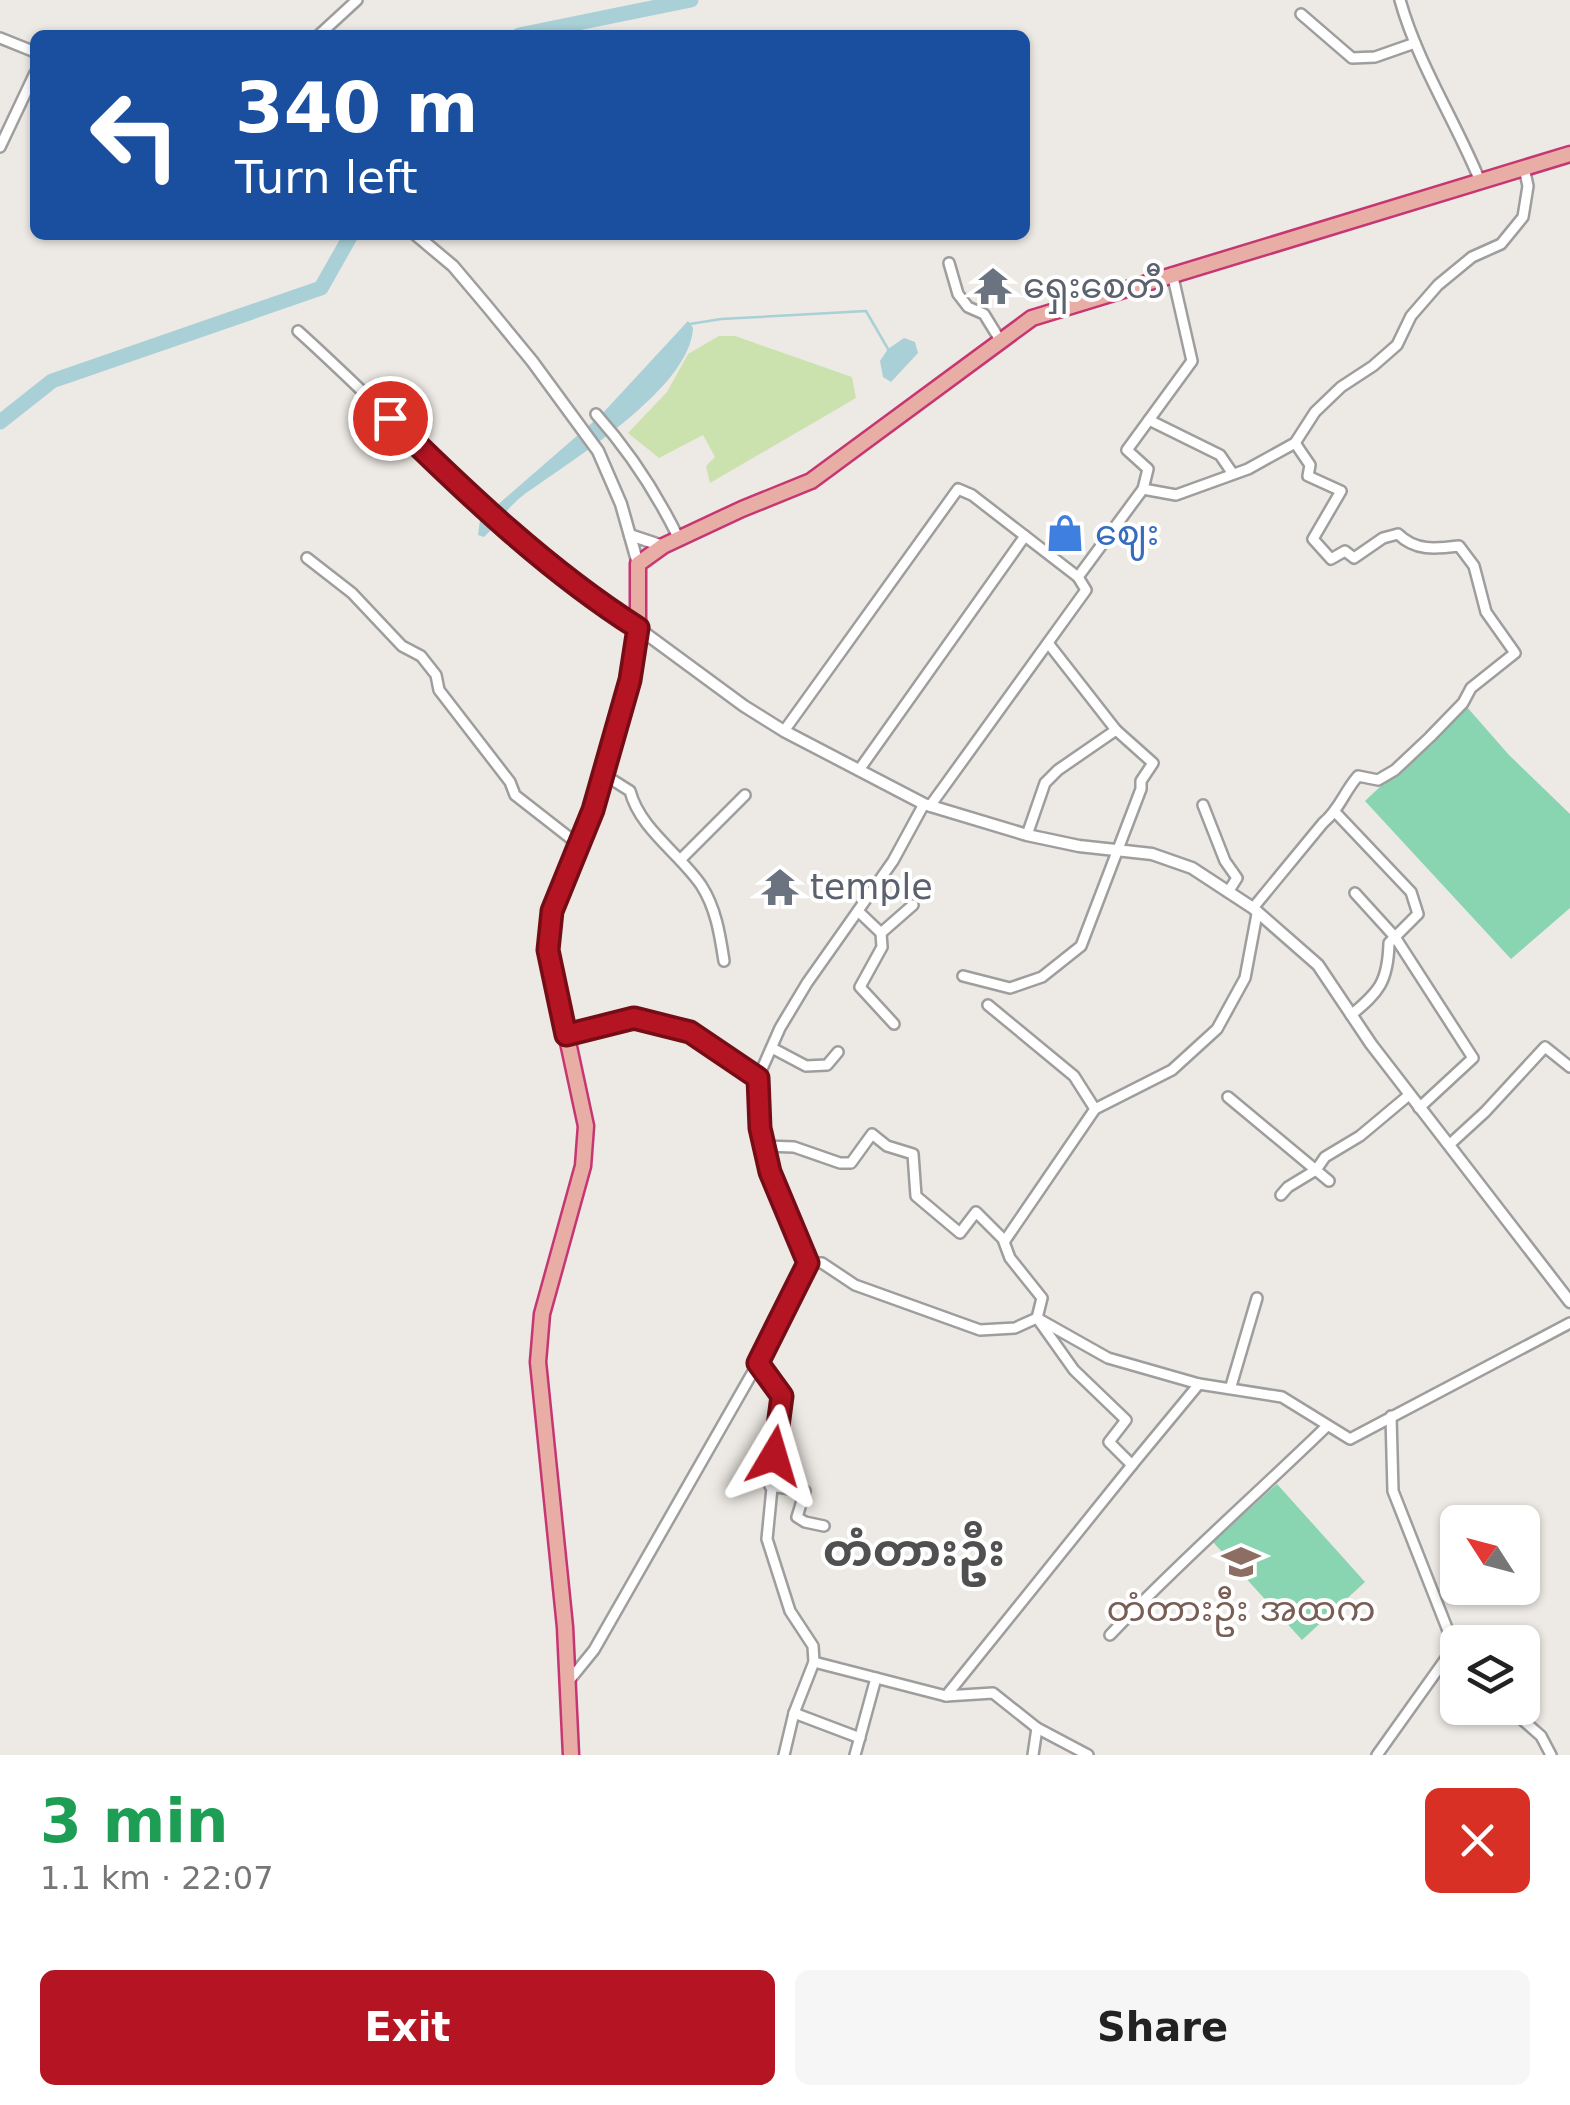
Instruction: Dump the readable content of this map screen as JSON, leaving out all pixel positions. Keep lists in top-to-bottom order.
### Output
{
  "districts": ["တံတားဦး"],
  "places": {
    "temple": ["ရှေးစေတီ", "temple"],
    "shop": ["ဈေး"],
    "school or university": ["တံတားဦး အထက"]
  },
  "north": "top left",
  "page": {
    "turn": ["340 m", "Turn left"],
    "heading": ["3 min", "1.1 km · 22:07"],
    "buttons": ["Exit", "Share"]
  }
}
